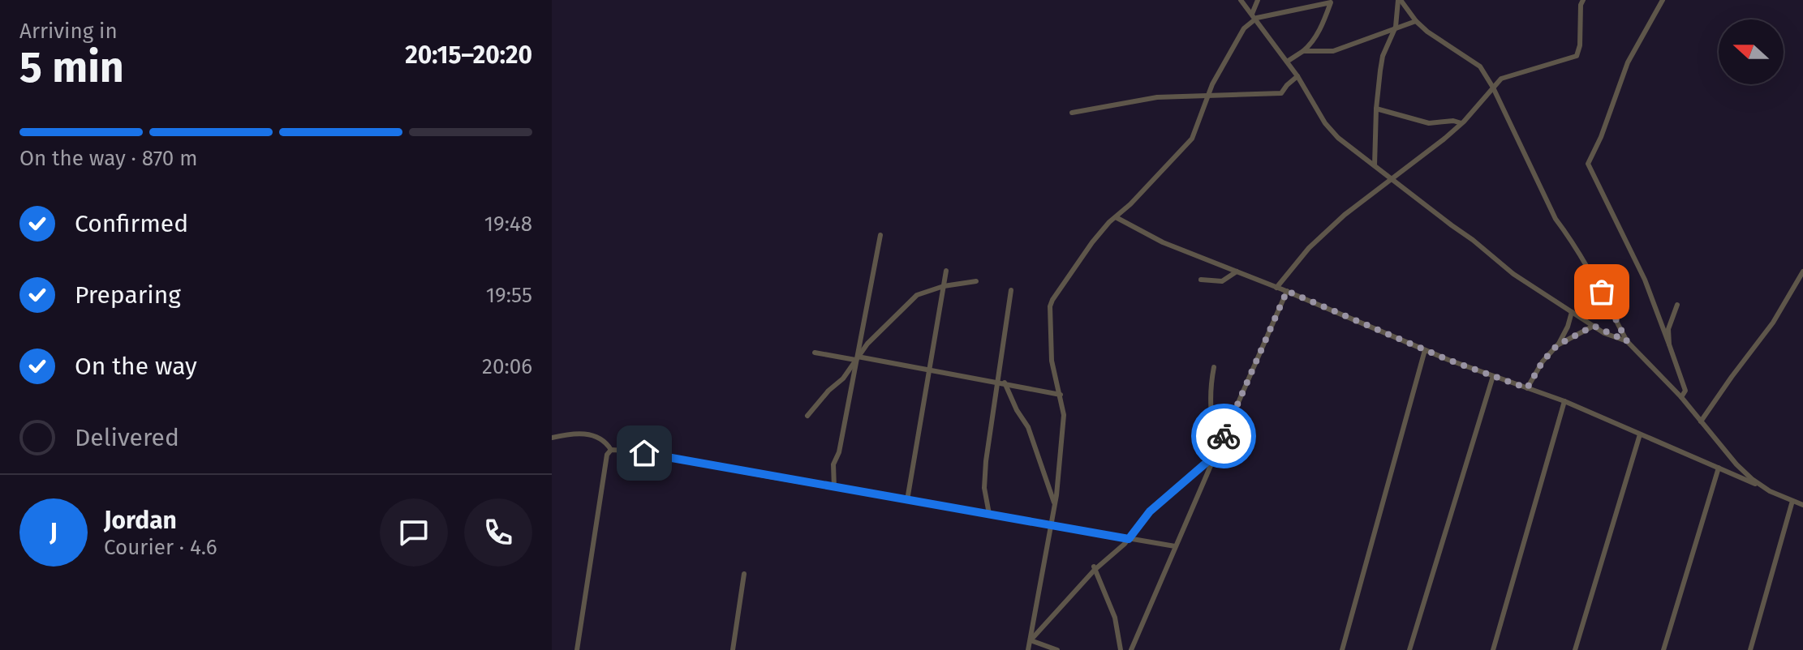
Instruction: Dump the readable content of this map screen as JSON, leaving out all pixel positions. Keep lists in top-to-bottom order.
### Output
{
  "north": "left",
  "page": {
    "heading": ["5 min", "Arriving in", "20:15–20:20"],
    "panel": ["Jordan", "Courier · 4.6"],
    "bar": "On the way · 870 m",
    "list": [
      ["Confirmed", "19:48"],
      ["Preparing", "19:55"],
      ["On the way", "20:06"],
      "Delivered"
    ],
    "round": "J"
  }
}
